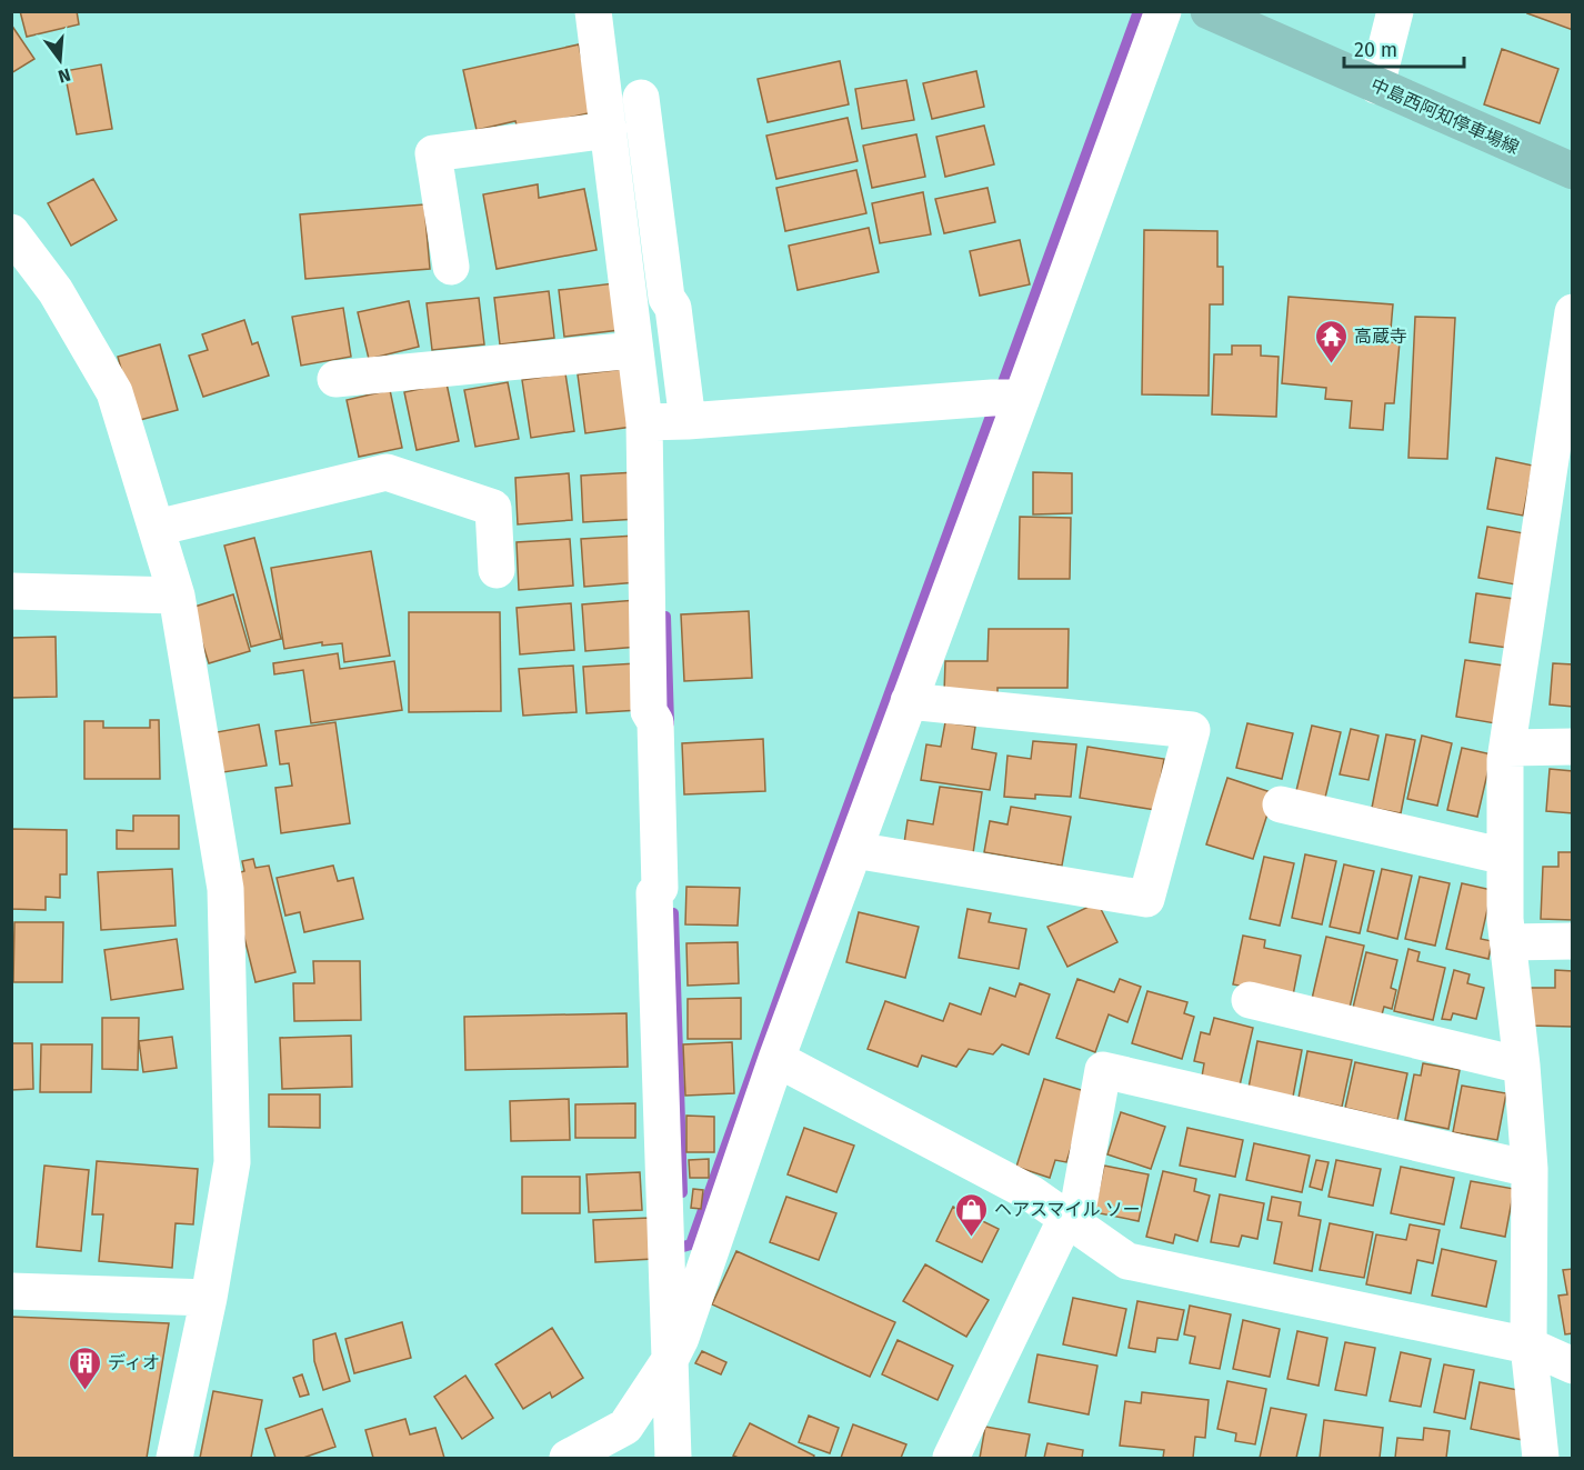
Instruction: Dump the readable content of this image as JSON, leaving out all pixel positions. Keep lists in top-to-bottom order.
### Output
{
  "streets": {
    "main road": ["中島西阿知停車場線"]
  },
  "places": {
    "temple": ["高蔵寺"],
    "shop": ["ヘアスマイル ソー"],
    "building": ["ディオ"]
  },
  "scale_bar": "20 m",
  "north": "bottom"
}
